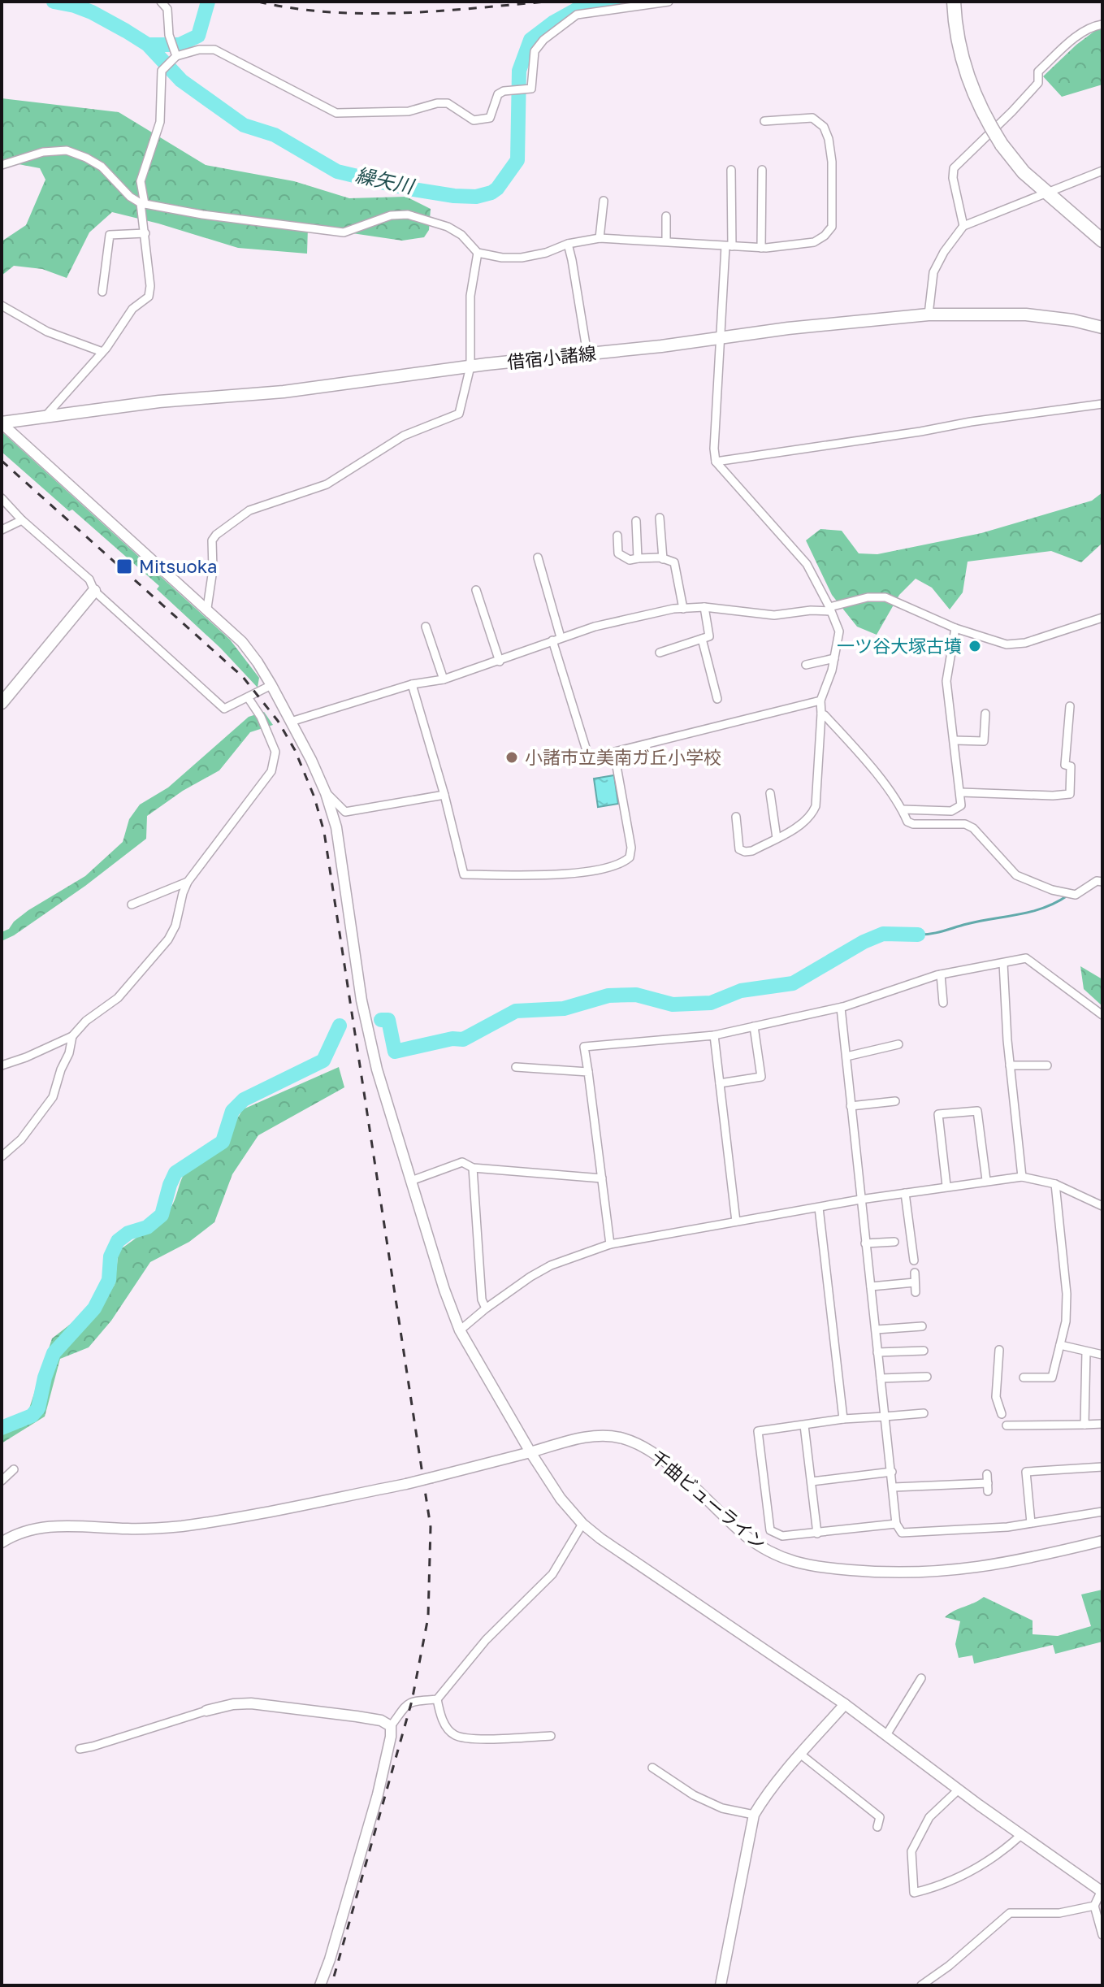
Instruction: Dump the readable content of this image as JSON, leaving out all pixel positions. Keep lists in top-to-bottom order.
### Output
{
  "streets": {
    "main road": ["借宿小諸線"],
    "street": ["千曲ビューライン"]
  },
  "water": ["繰矢川"],
  "places": {
    "transit": ["Mitsuoka"],
    "other": ["一ツ谷大塚古墳", "小諸市立美南ガ丘小学校"]
  }
}
